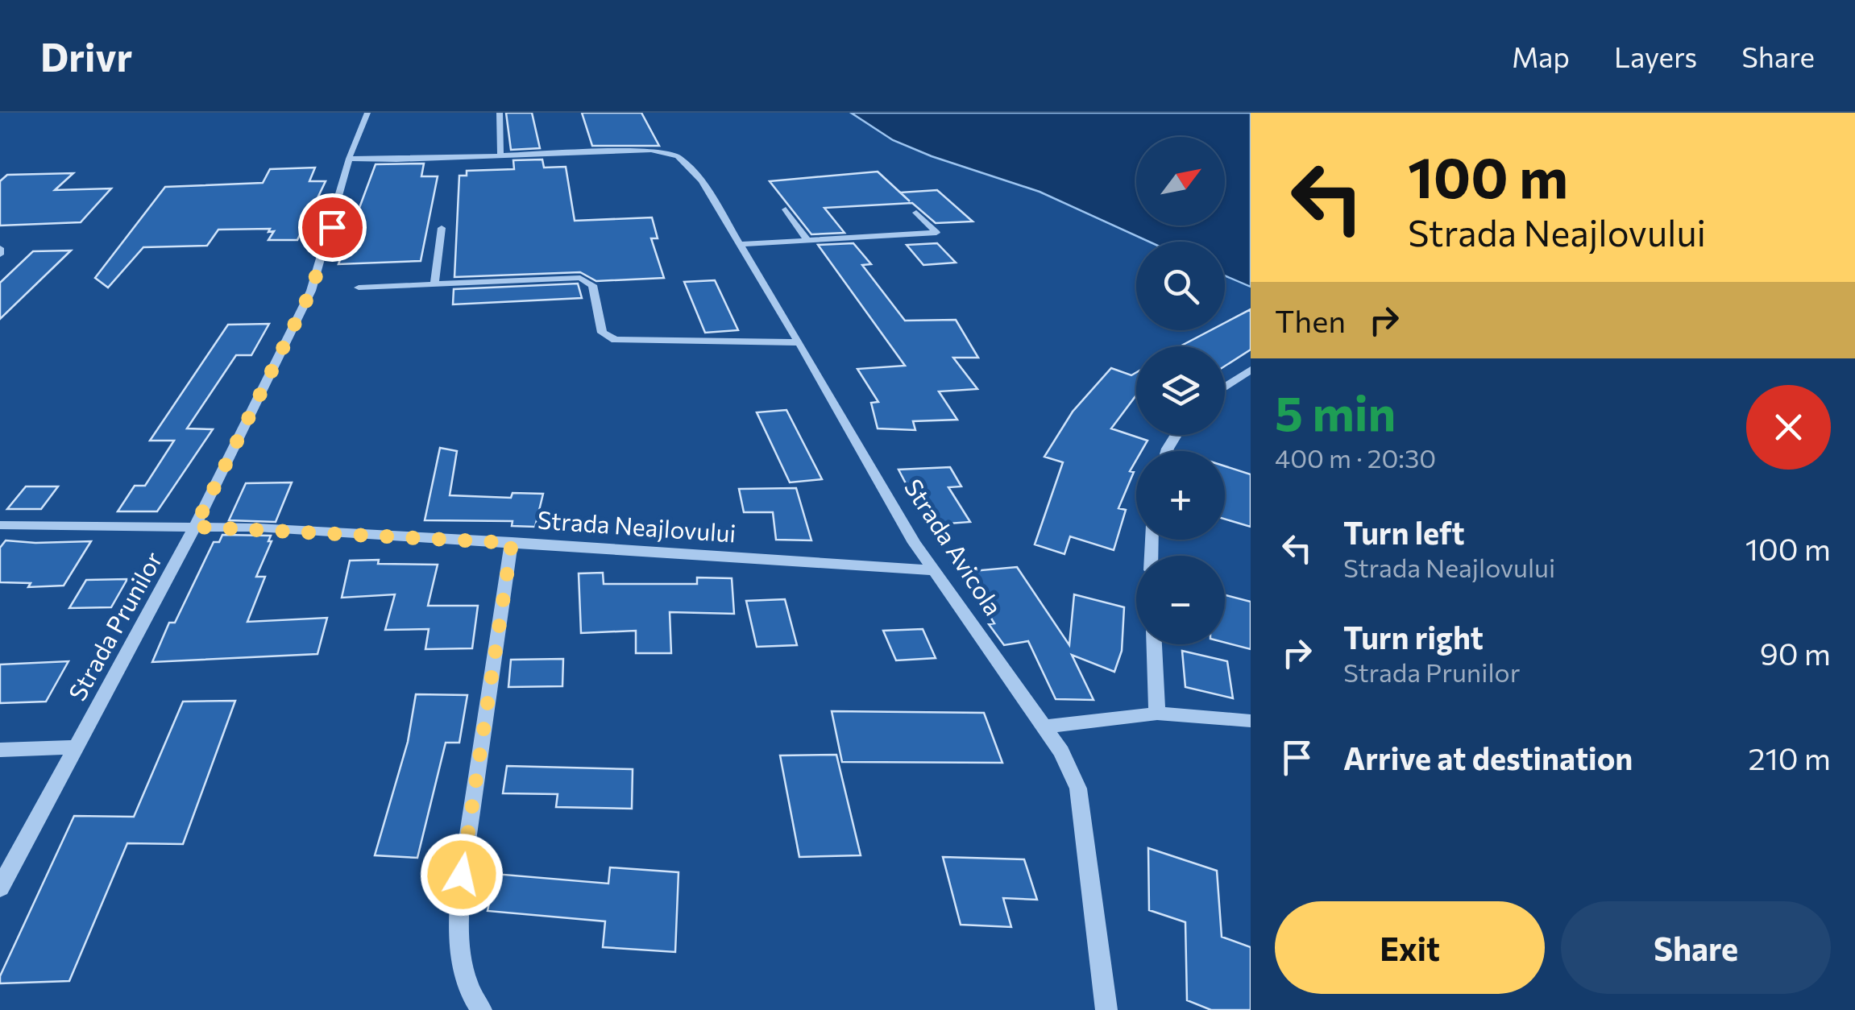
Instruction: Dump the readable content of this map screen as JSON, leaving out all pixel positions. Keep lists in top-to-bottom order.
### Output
{
  "streets": {
    "street": ["Strada Neajlovului", "Strada Avicola", "Strada Prunilor"]
  },
  "crossings": [
    ["Strada Neajlovului", "Strada Avicola"],
    ["Strada Neajlovului", "Strada Prunilor"]
  ],
  "north": "top right",
  "page": {
    "header": "Drivr",
    "nav": ["Map", "Layers", "Share"],
    "turn": ["100 m", "Strada Neajlovului"],
    "map_buttons": ["+", "−"],
    "then": "Then",
    "heading": ["5 min", "400 m · 20:30"],
    "list": [
      {
        "name": "Turn left",
        "note": "Strada Neajlovului",
        "value": "100 m"
      },
      {
        "name": "Turn right",
        "note": "Strada Prunilor",
        "value": "90 m"
      },
      {
        "name": "Arrive at destination",
        "value": "210 m"
      }
    ],
    "buttons": ["Exit", "Share"]
  }
}
